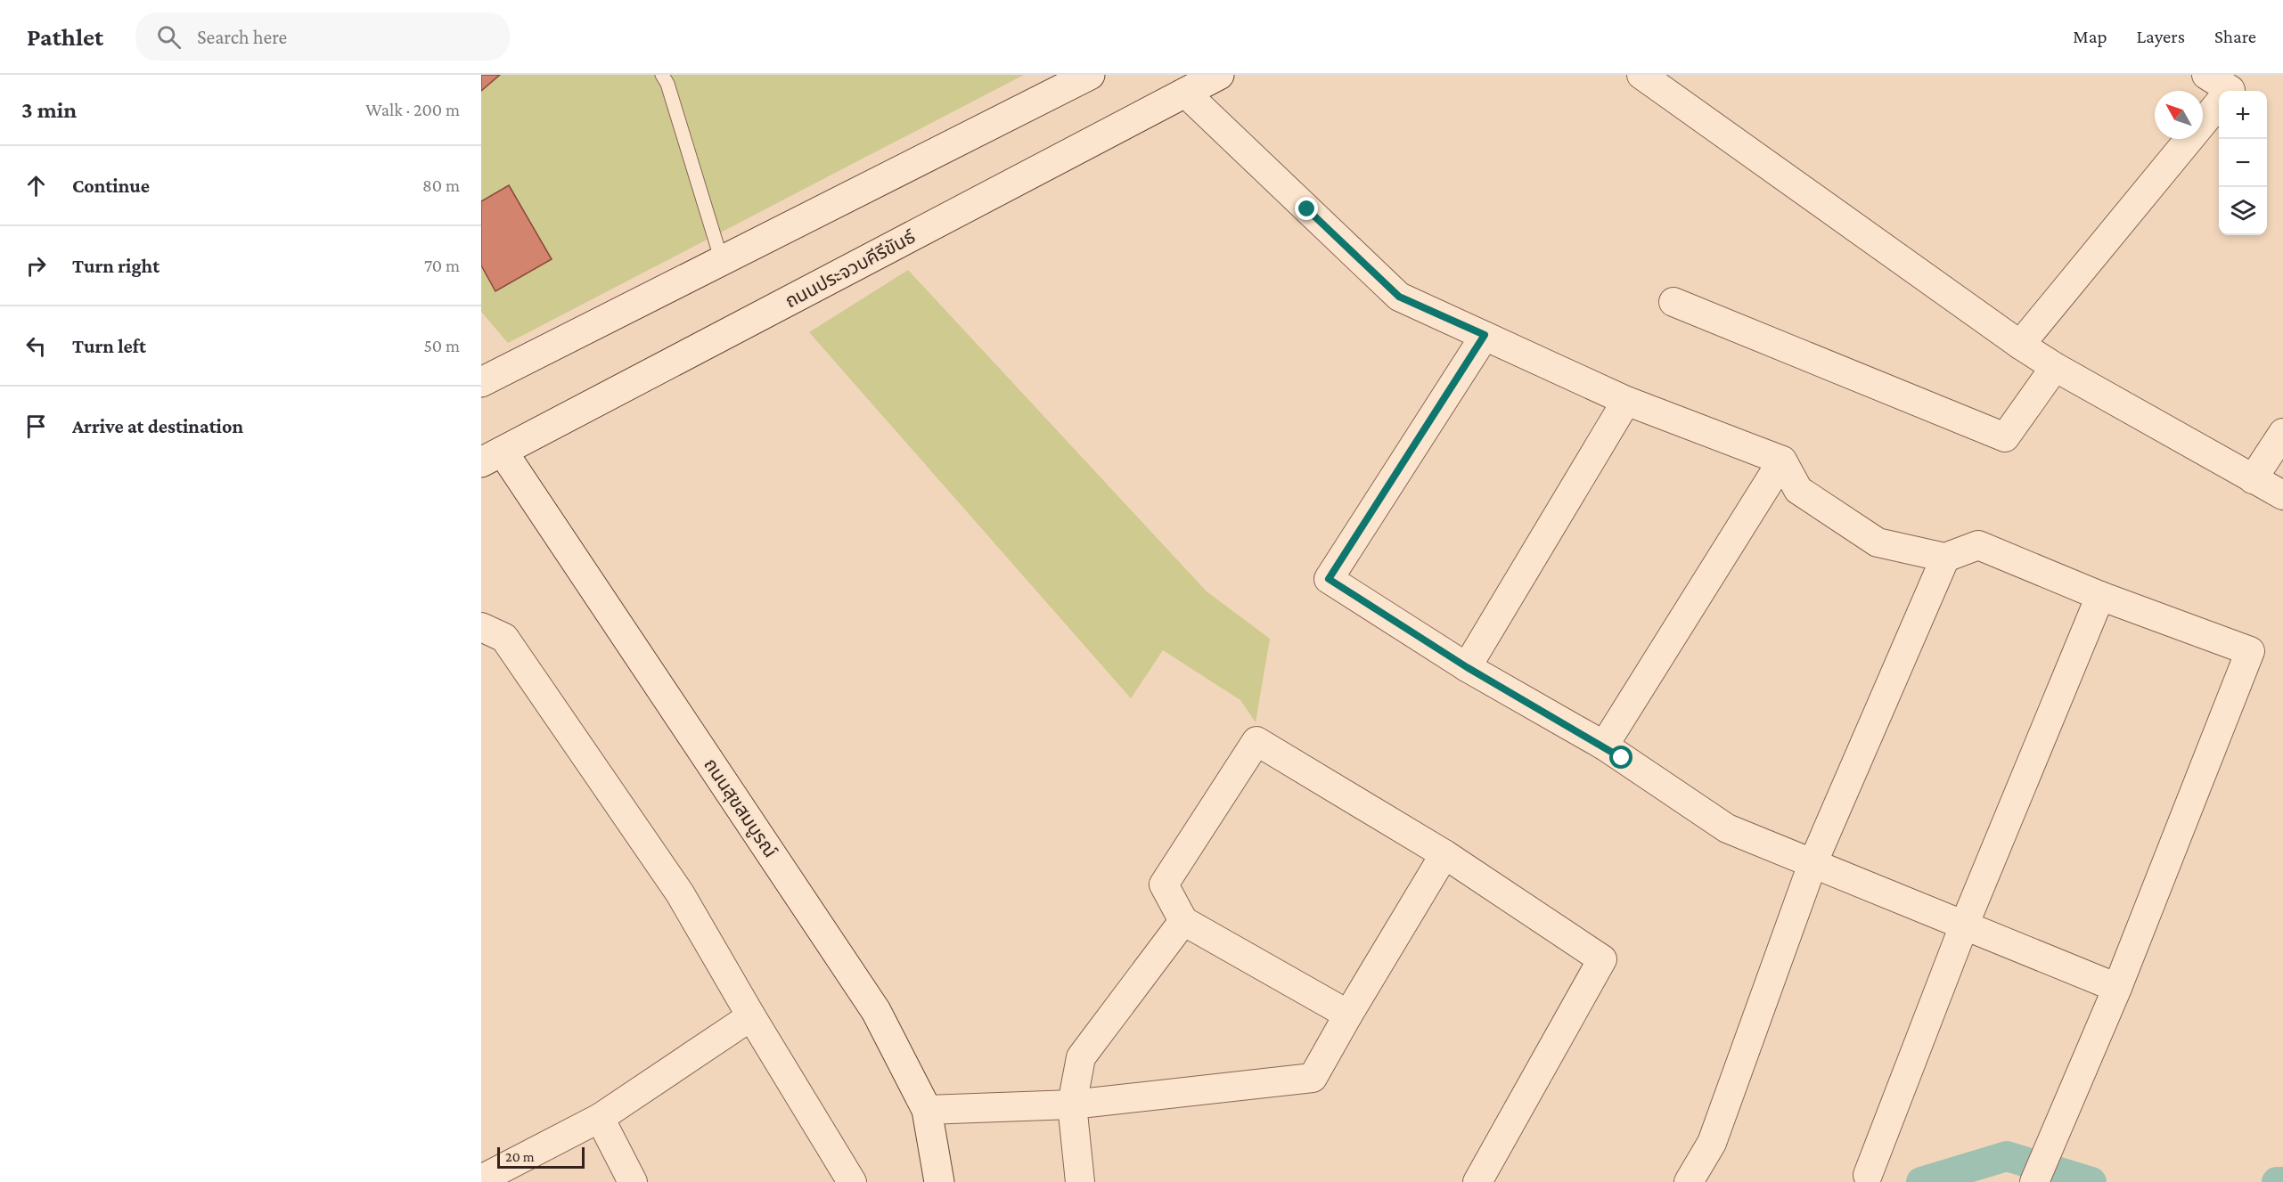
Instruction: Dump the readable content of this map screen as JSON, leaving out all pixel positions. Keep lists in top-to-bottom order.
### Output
{
  "streets": {
    "main road": ["ถนนประจวบคีรีขันธ์", "ถนนสุขสมบูรณ์"]
  },
  "crossings": [
    ["ถนนประจวบคีรีขันธ์", "ถนนสุขสมบูรณ์"]
  ],
  "scale_bar": "20 m",
  "north": "top left",
  "page": {
    "header": "Pathlet",
    "search": "Search here",
    "nav": ["Map", "Layers", "Share"],
    "heading": ["3 min", "Walk · 200 m"],
    "map_buttons": ["+", "−"],
    "list": [
      ["Continue", "80 m"],
      ["Turn right", "70 m"],
      ["Turn left", "50 m"],
      "Arrive at destination"
    ],
    "scale": "20 m"
  }
}
